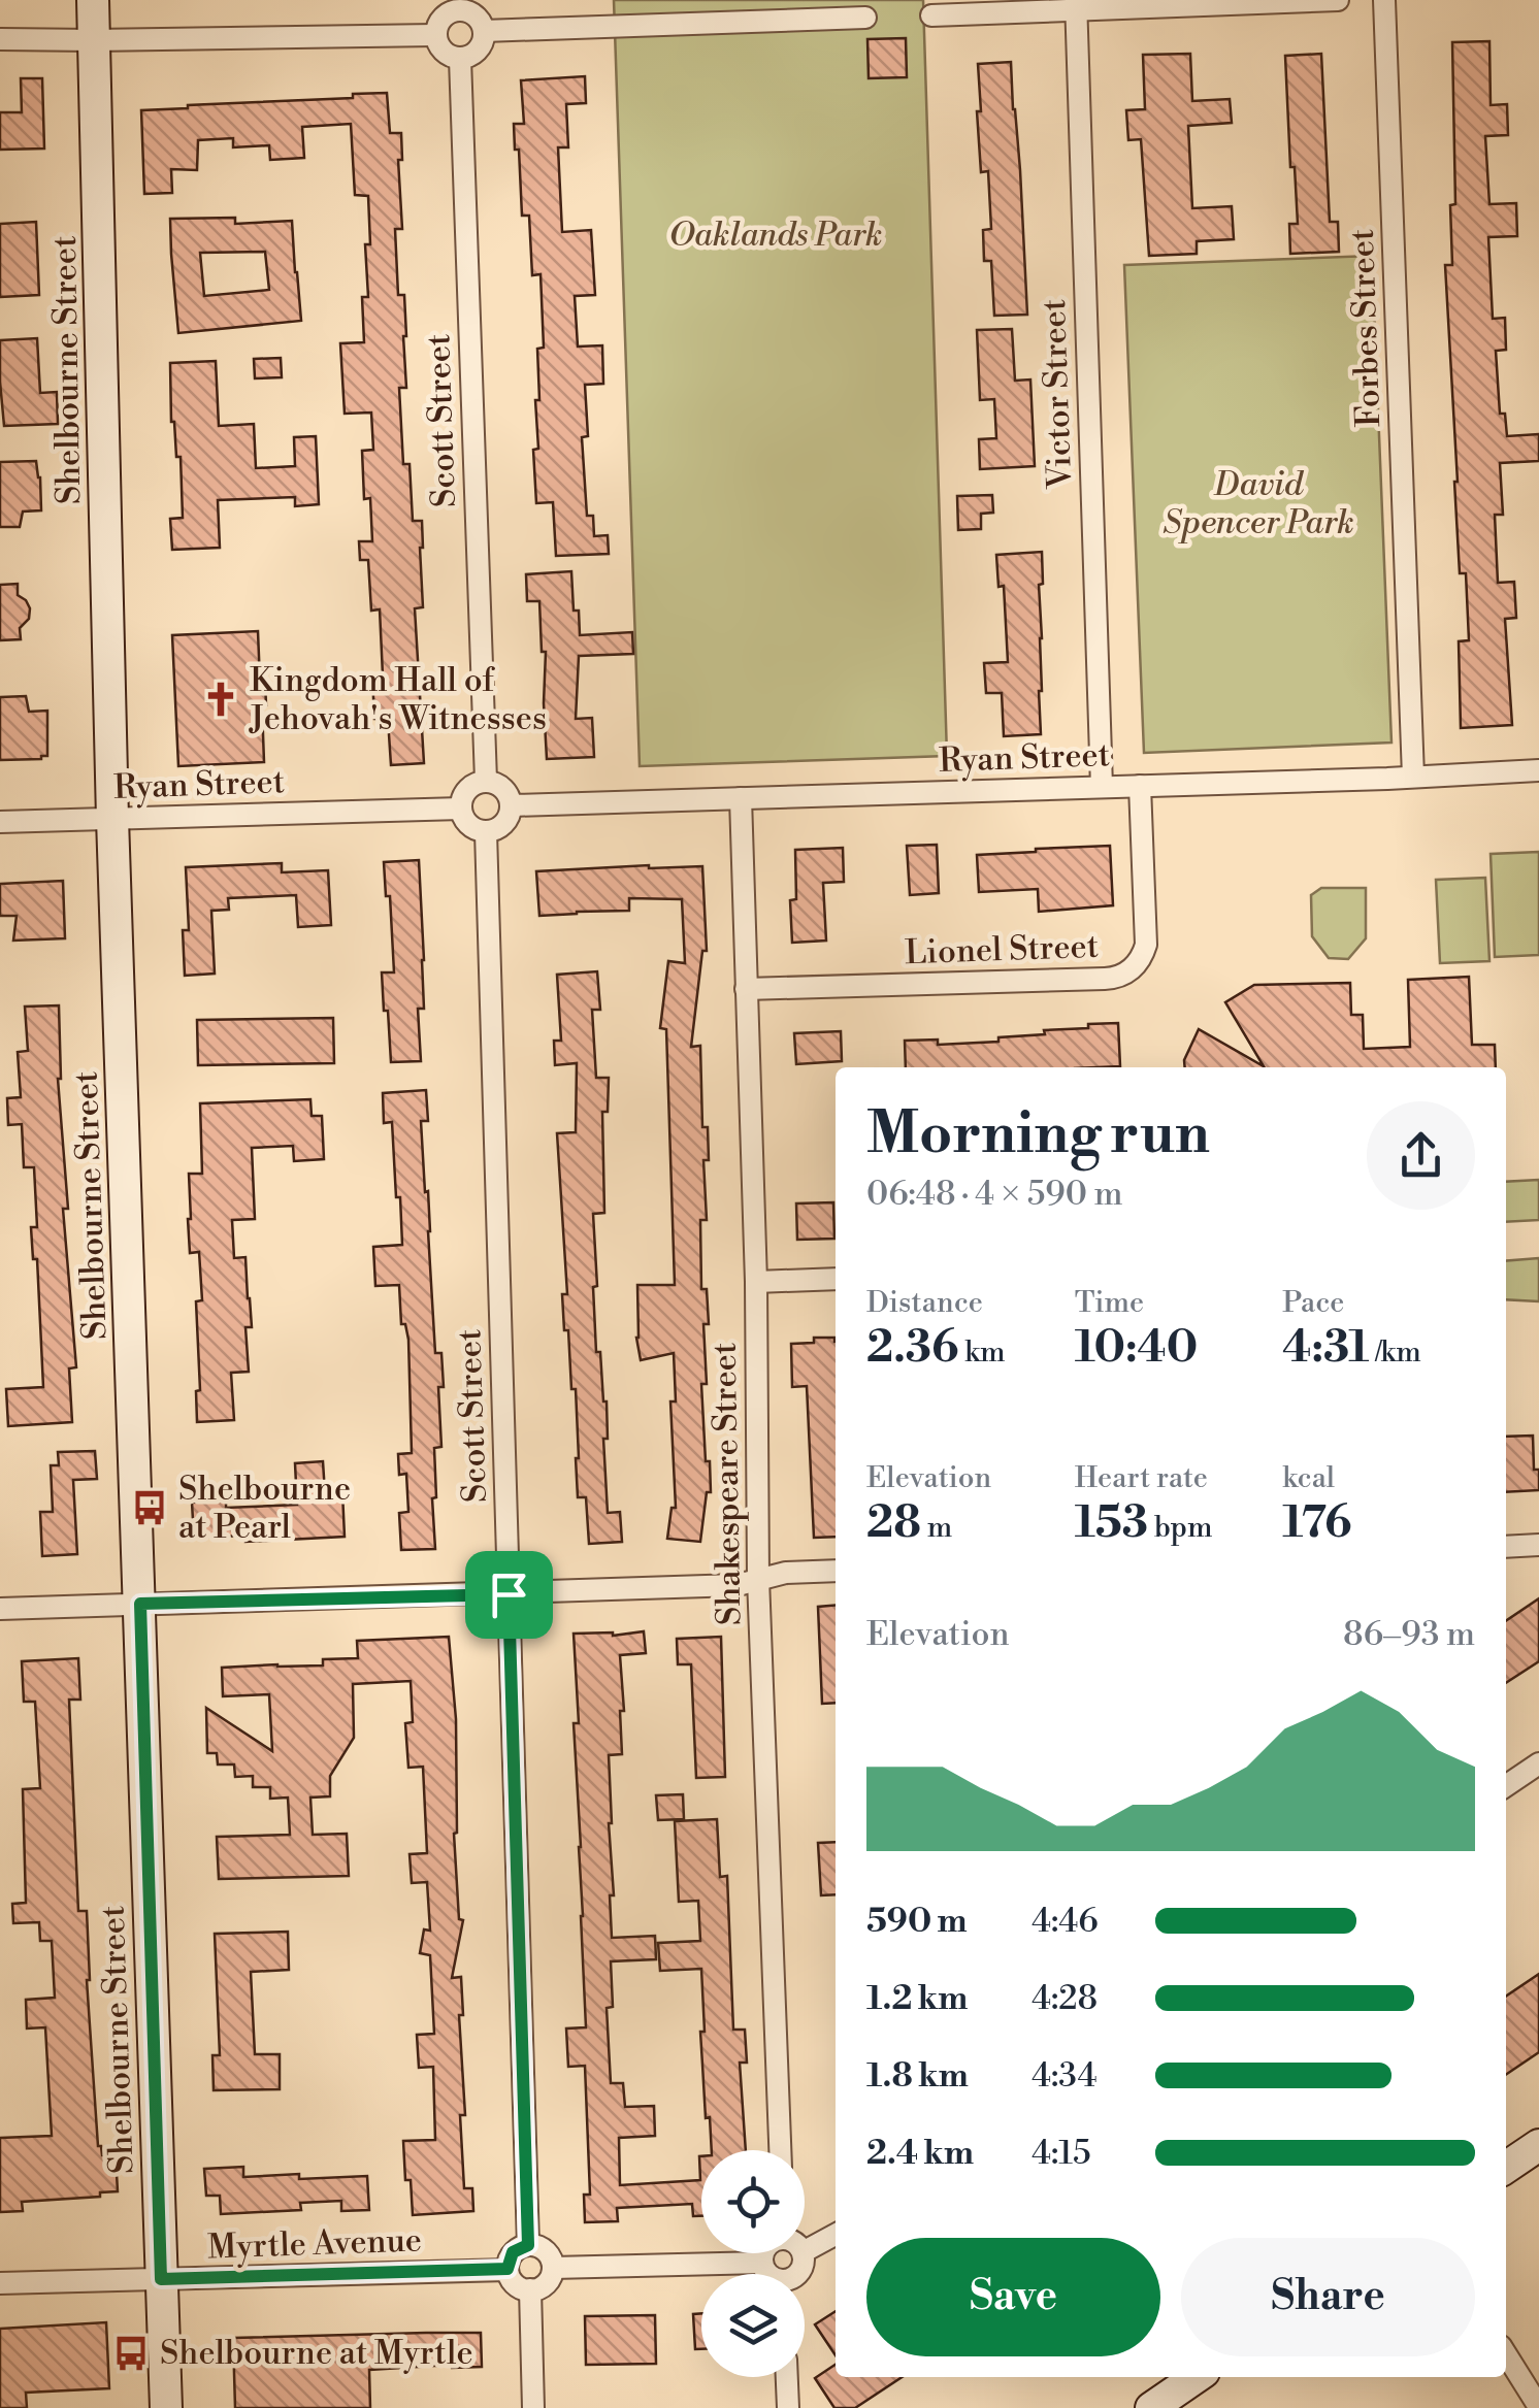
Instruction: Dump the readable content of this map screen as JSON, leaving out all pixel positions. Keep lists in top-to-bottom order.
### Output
{
  "streets": {
    "main road": ["Shelbourne Street"],
    "street": [
      "Forbes Street",
      "Victor Street",
      "Scott Street",
      "Ryan Street",
      "Lionel Street",
      "Shakespeare Street",
      "Myrtle Avenue"
    ]
  },
  "crossings": [
    ["Forbes Street", "Ryan Street"],
    ["Shelbourne Street", "Ryan Street"],
    ["Shelbourne Street", "Myrtle Avenue"],
    ["Victor Street", "Ryan Street"],
    ["Scott Street", "Ryan Street"],
    ["Scott Street", "Myrtle Avenue"],
    ["Ryan Street", "Lionel Street"],
    ["Ryan Street", "Shakespeare Street"],
    ["Lionel Street", "Shakespeare Street"]
  ],
  "parks": ["Oaklands Park", "David Spencer Park"],
  "places": {
    "church": ["Kingdom Hall of Jehovah's Witnesses"],
    "bus stop": ["Shelbourne at Pearl", "Shelbourne at Myrtle"]
  },
  "page": {
    "heading": ["Morning run", "06:48 · 4 × 590 m"],
    "stats": [
      ["Distance", "2.36 km"],
      ["Time", "10:40"],
      ["Pace", "4:31 /km"],
      ["Elevation", "28 m"],
      ["Heart rate", "153 bpm"],
      ["kcal", "176"]
    ],
    "chart": ["Elevation", "86–93 m"],
    "list": [
      {
        "name": "590 m",
        "note": "4:46"
      },
      {
        "name": "1.2 km",
        "note": "4:28"
      },
      {
        "name": "1.8 km",
        "note": "4:34"
      },
      {
        "name": "2.4 km",
        "note": "4:15"
      }
    ],
    "buttons": ["Save", "Share"]
  }
}
